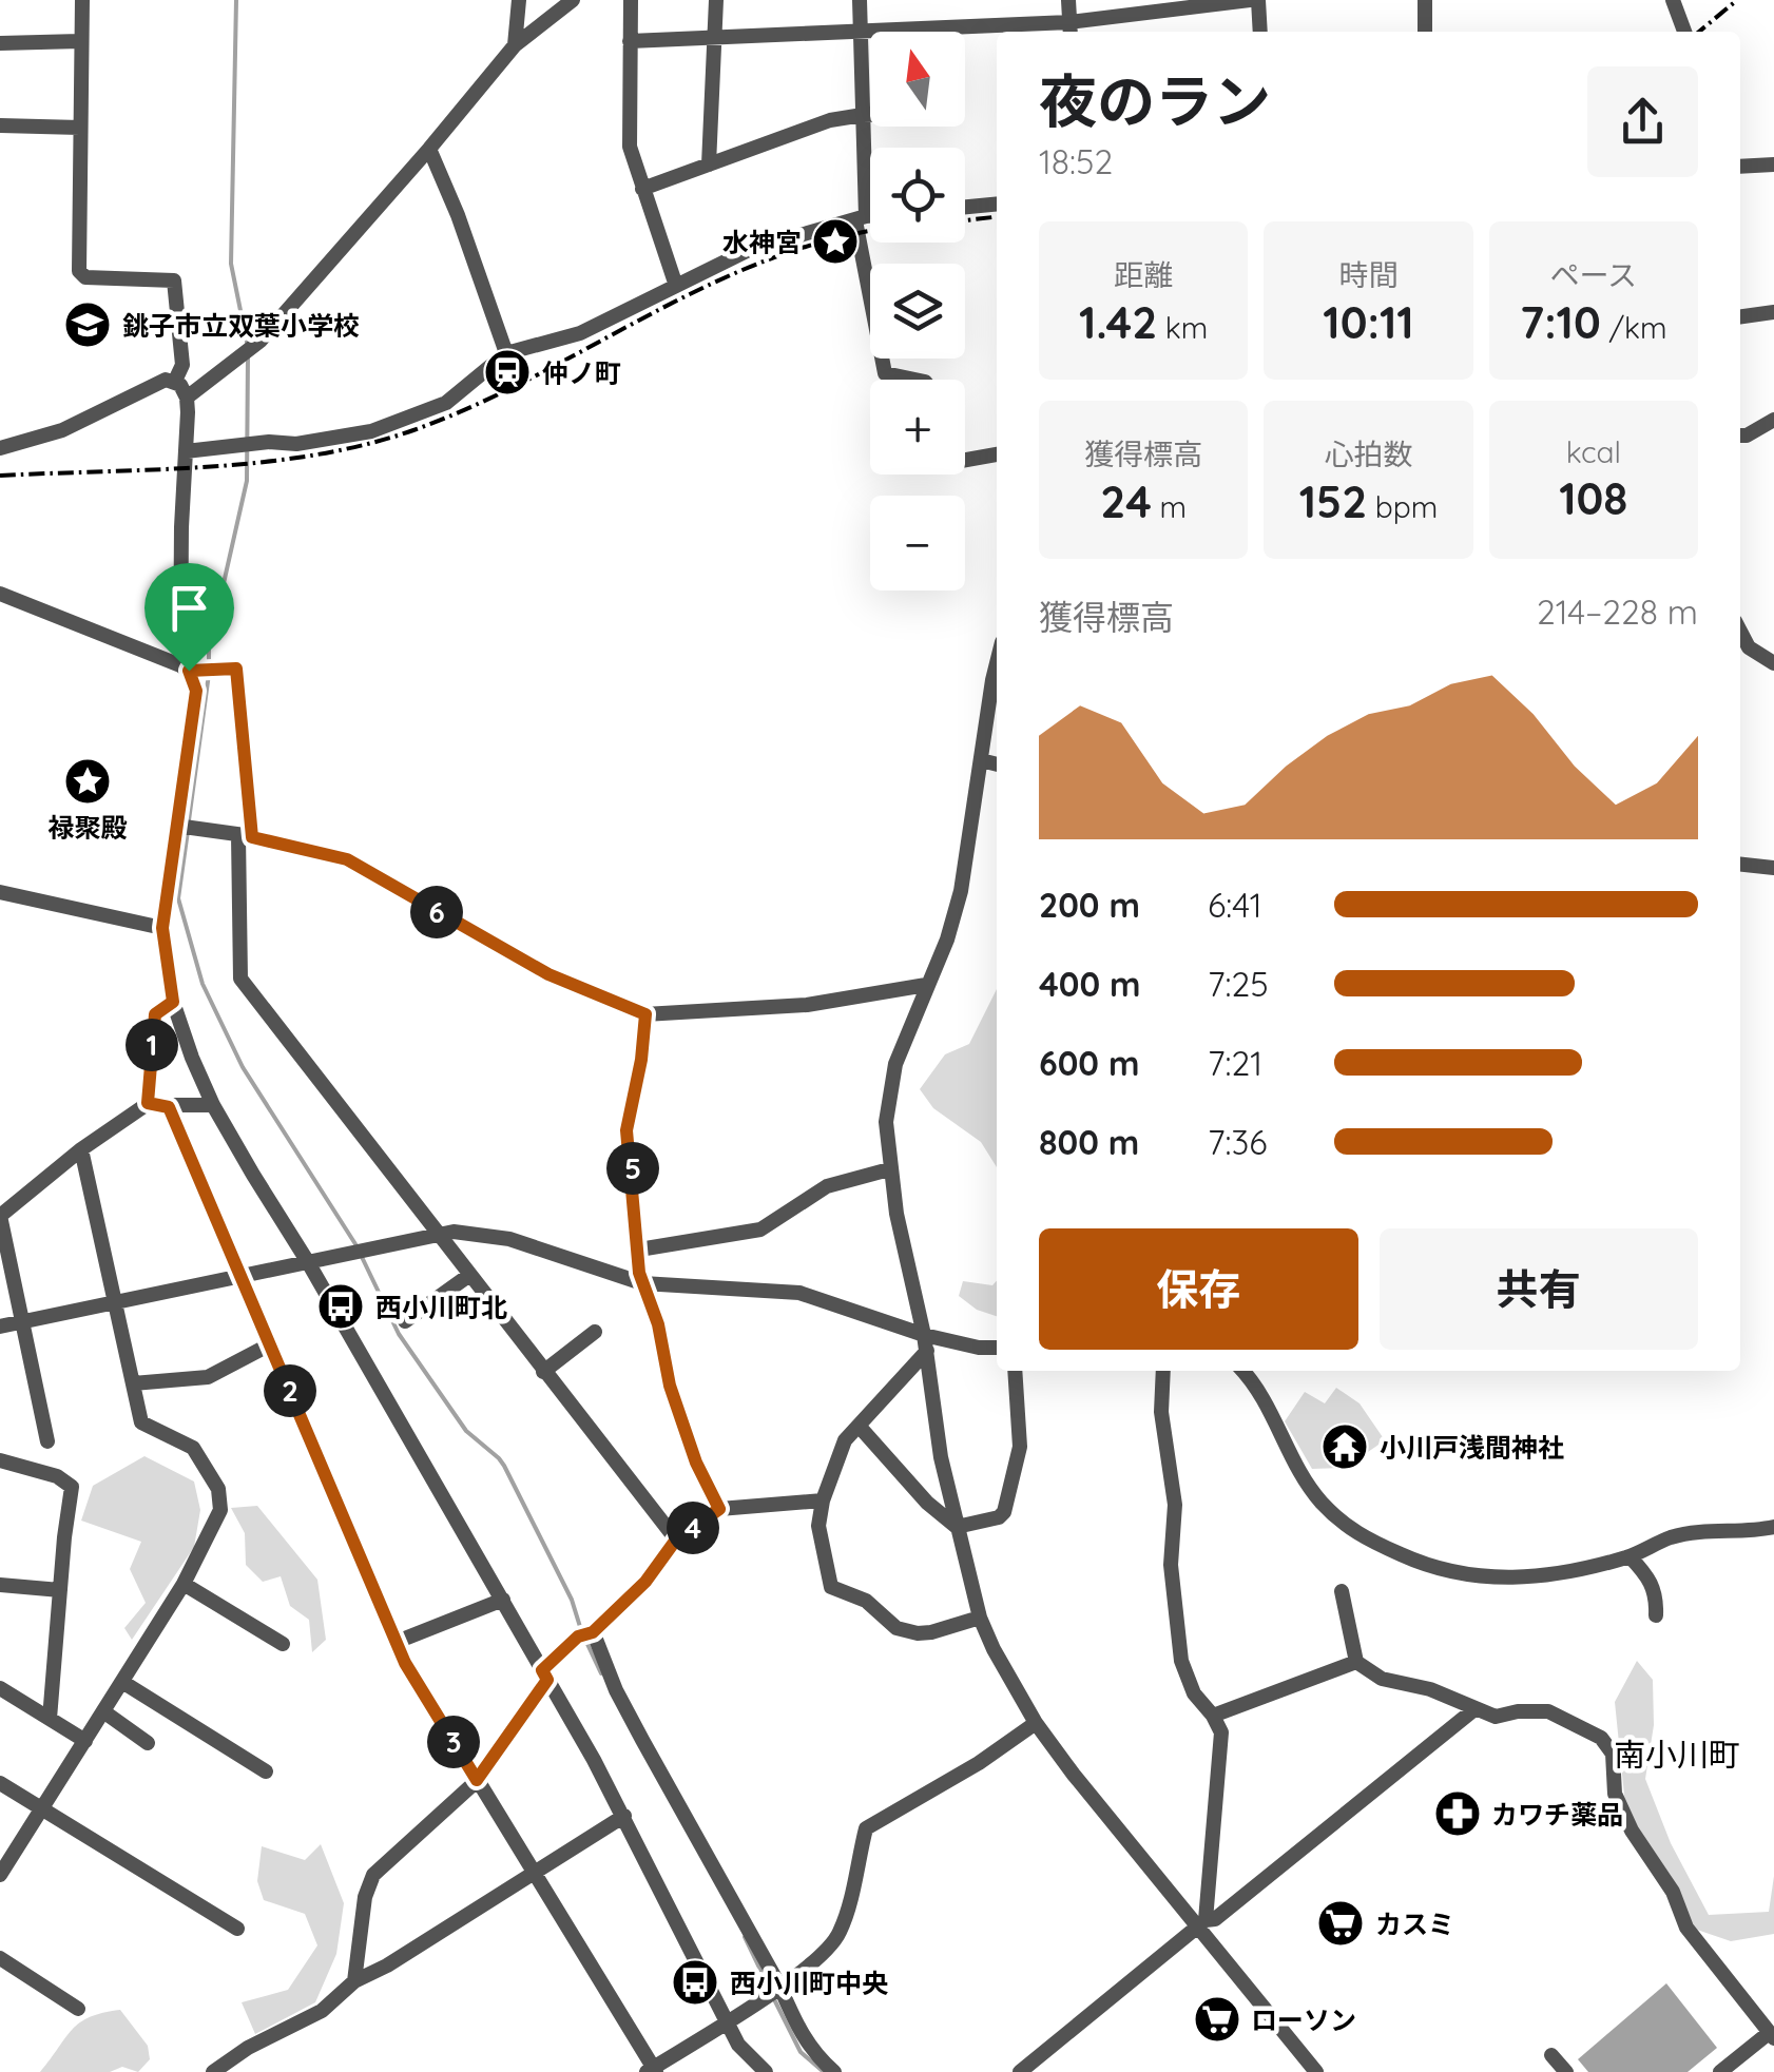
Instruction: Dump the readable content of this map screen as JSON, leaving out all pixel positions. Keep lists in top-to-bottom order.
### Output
{
  "districts": ["南小川町"],
  "places": {
    "place": ["水神宮", "禄聚殿"],
    "school or university": ["銚子市立双葉小学校"],
    "station": ["仲ノ町"],
    "bus stop": ["西小川町北", "西小川町中央"],
    "temple": ["小川戸浅間神社"],
    "pharmacy": ["カワチ薬品"],
    "supermarket": ["カスミ", "ローソン"]
  },
  "north": "top",
  "page": {
    "map_buttons": ["+", "−"],
    "heading": ["夜のラン", "18:52"],
    "stats": [
      ["距離", "1.42 km"],
      ["時間", "10:11"],
      ["ペース", "7:10 /km"],
      ["獲得標高", "24 m"],
      ["心拍数", "152 bpm"],
      ["kcal", "108"]
    ],
    "chart": ["獲得標高", "214–228 m"],
    "list": [
      {
        "name": "200 m",
        "note": "6:41"
      },
      {
        "name": "400 m",
        "note": "7:25"
      },
      {
        "name": "600 m",
        "note": "7:21"
      },
      {
        "name": "800 m",
        "note": "7:36"
      }
    ],
    "pins": [
      "6",
      "1",
      "5",
      "2",
      "4",
      "3"
    ],
    "buttons": ["保存", "共有"]
  }
}
